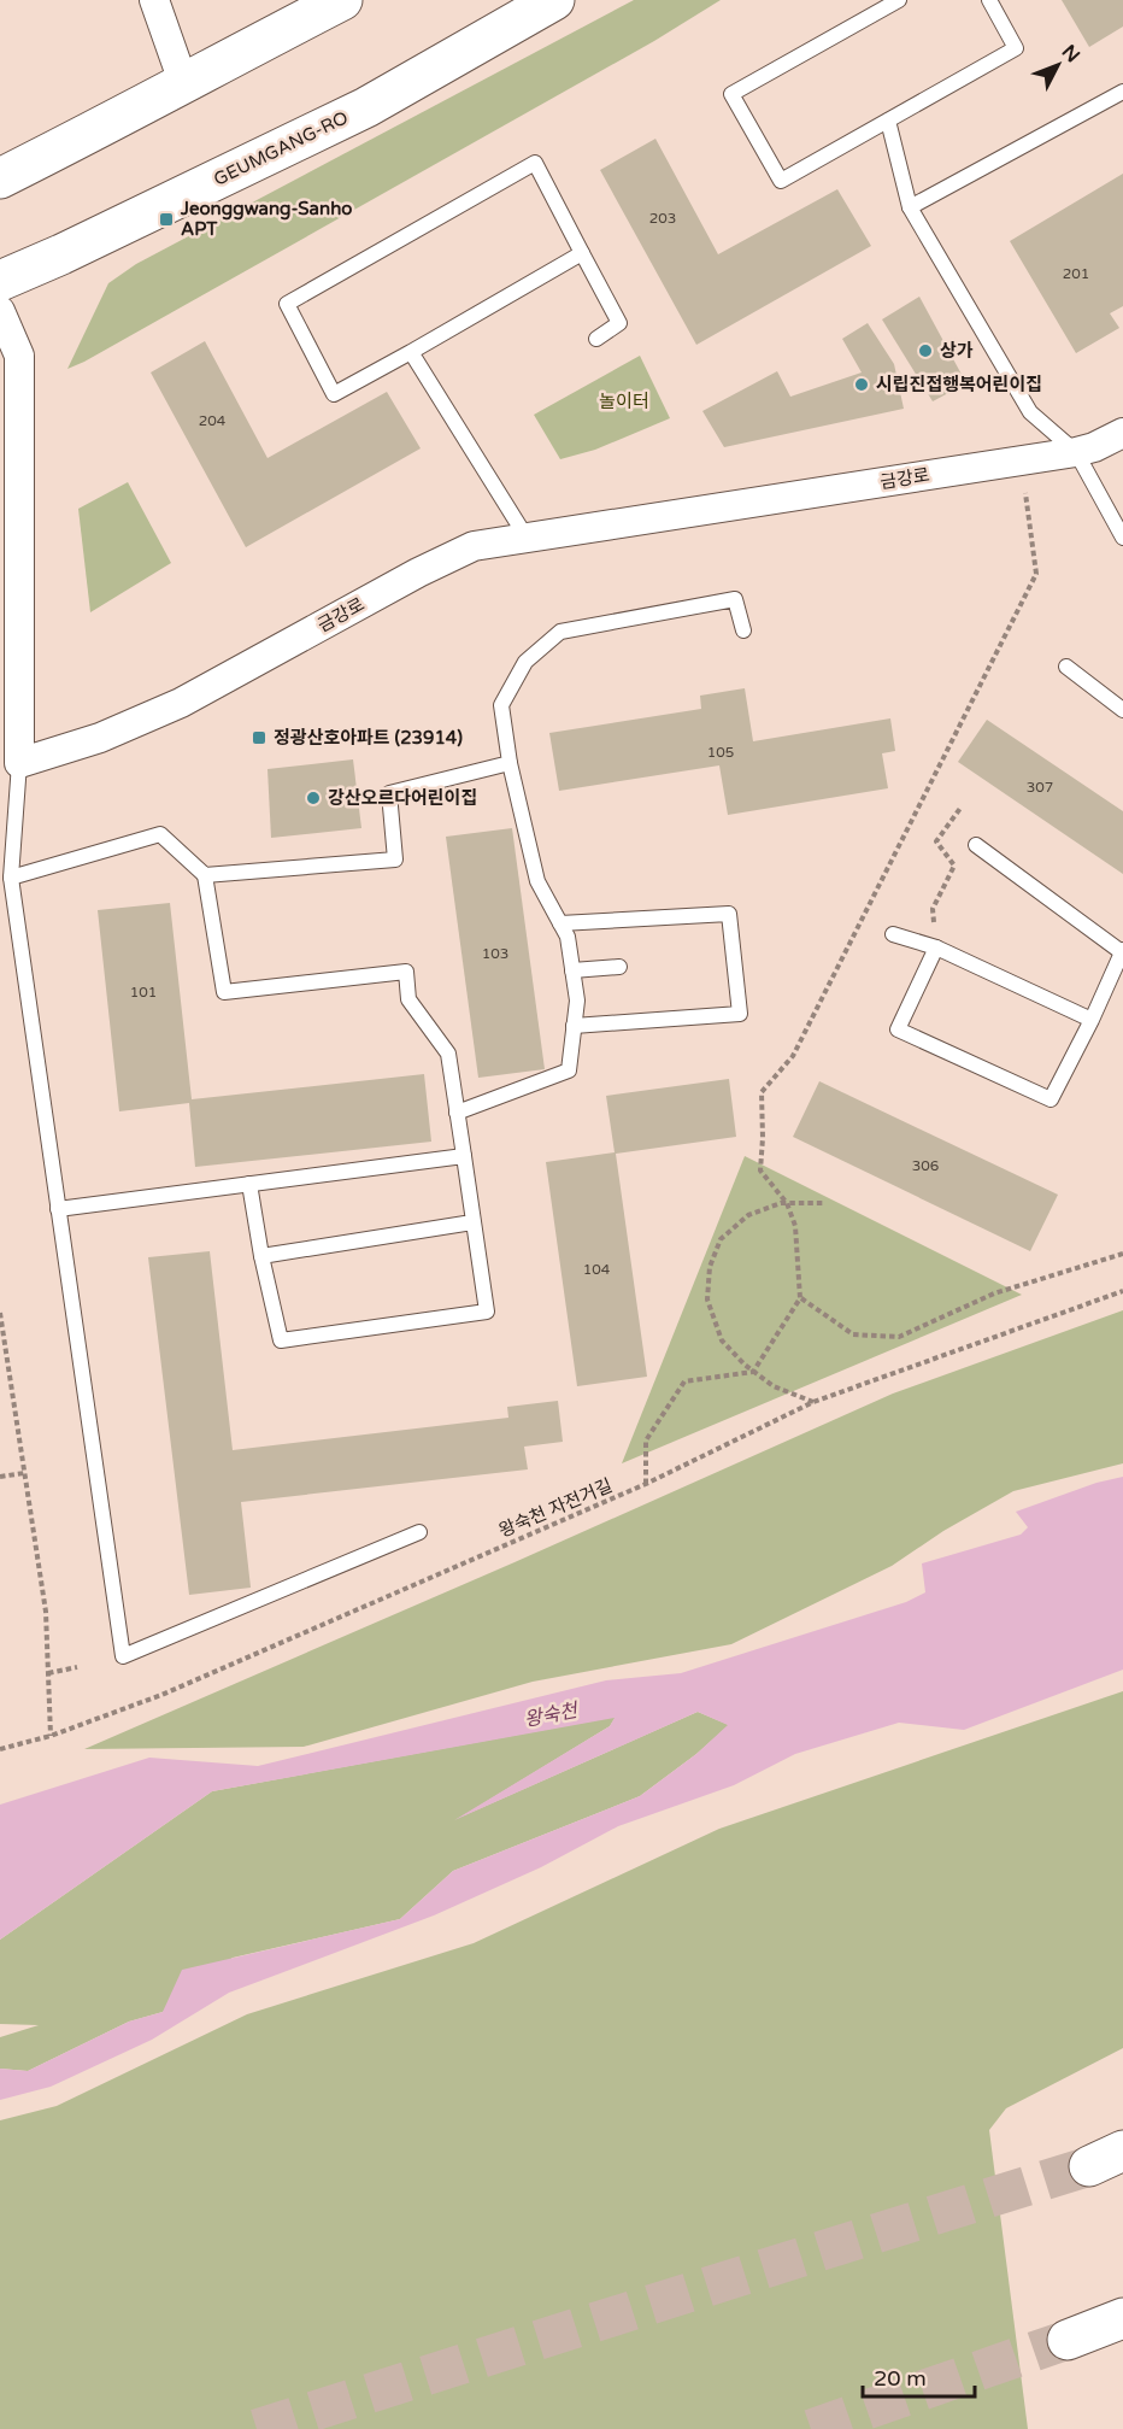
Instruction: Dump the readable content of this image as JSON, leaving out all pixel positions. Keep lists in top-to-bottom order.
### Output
{
  "streets": {
    "main road": ["GEUMGANG-RO"],
    "street": ["금강로"],
    "path": ["왕숙천 자전거길"]
  },
  "water": ["왕숙천"],
  "parks": ["놀이터"],
  "places": {
    "transit": ["Jeonggwang-Sanho APT", "정광산호아파트 (23914)"],
    "other": ["상가", "시립진접행복어린이집", "강산오르다어린이집"]
  },
  "house_numbers": [
    "203",
    "201",
    "204",
    "105",
    "307",
    "103",
    "101",
    "306",
    "104"
  ],
  "scale_bar": "20 m",
  "north": "top right"
}
